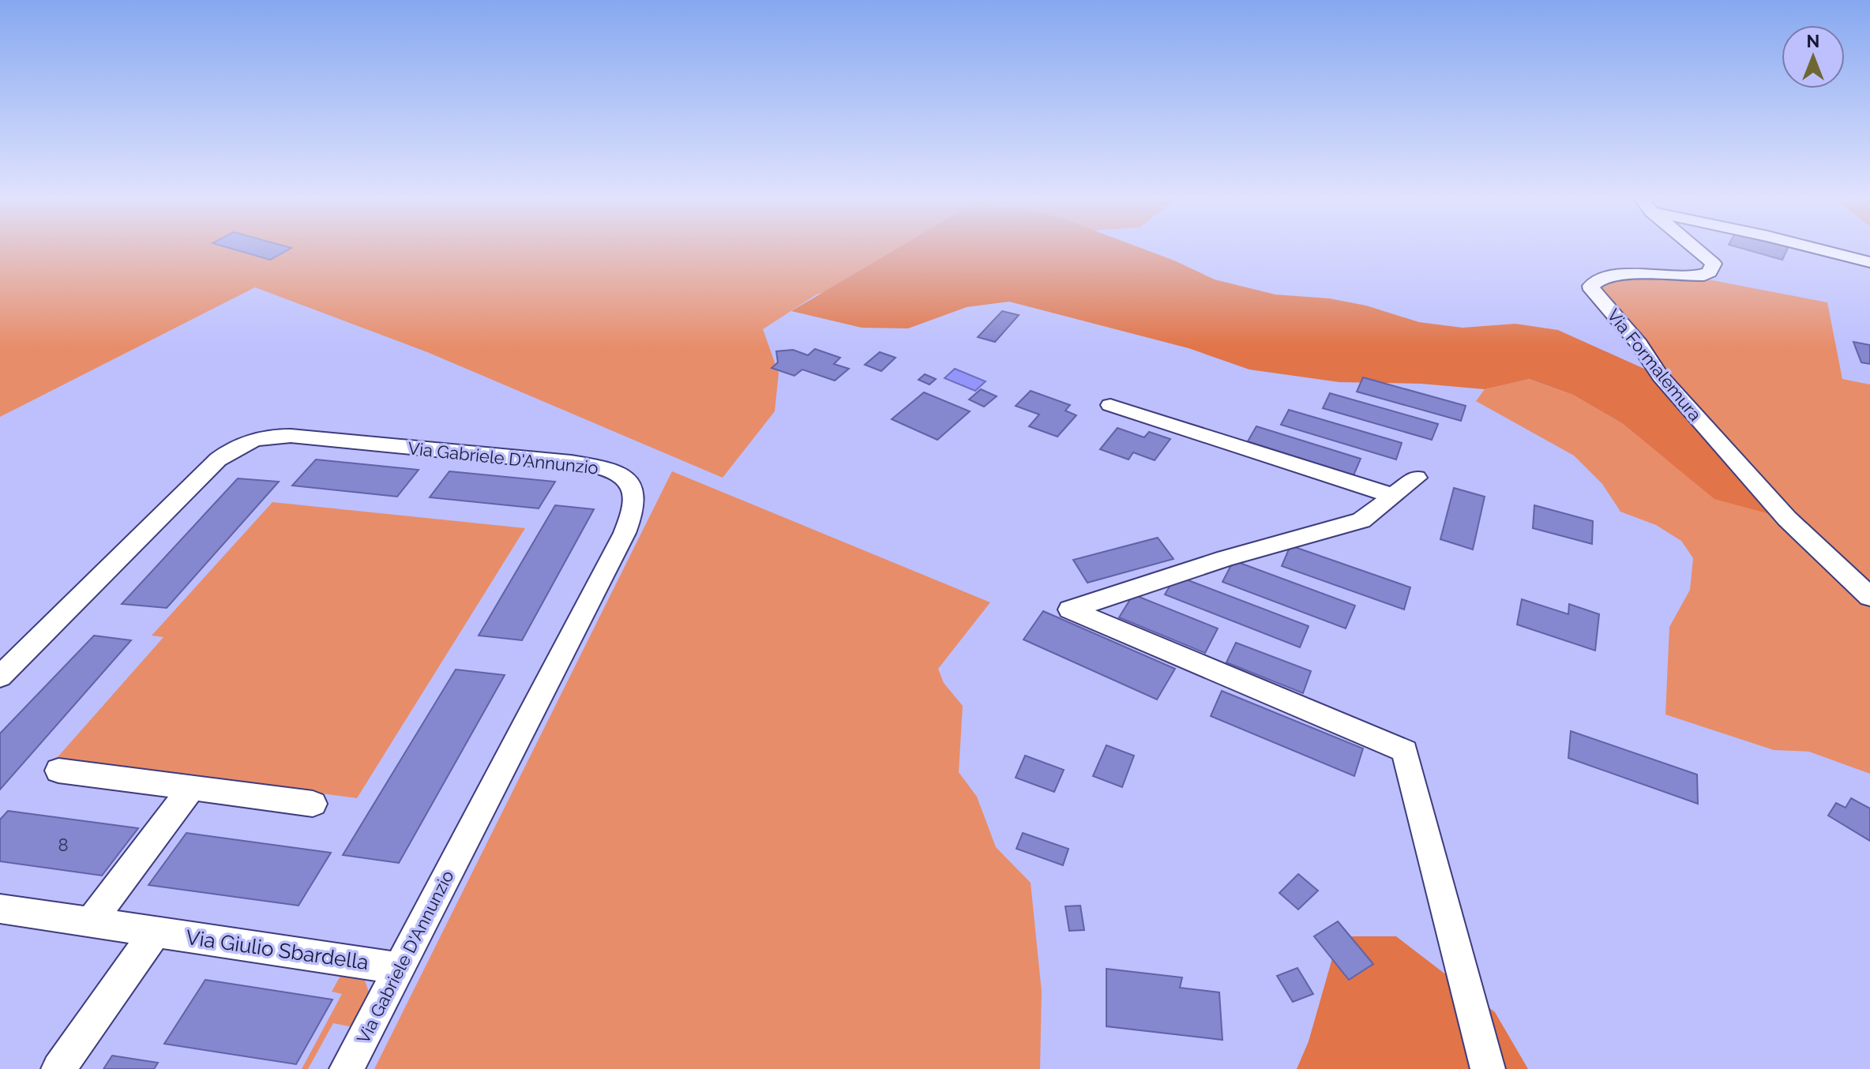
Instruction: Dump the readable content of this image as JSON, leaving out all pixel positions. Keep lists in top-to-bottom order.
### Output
{
  "streets": {
    "street": ["Via Formalemura", "Via Gabriele D'Annunzio", "Via Giulio Sbardella"]
  },
  "crossings": [
    ["Via Gabriele D'Annunzio", "Via Giulio Sbardella"]
  ],
  "house_numbers": ["8"],
  "north": "top"
}
